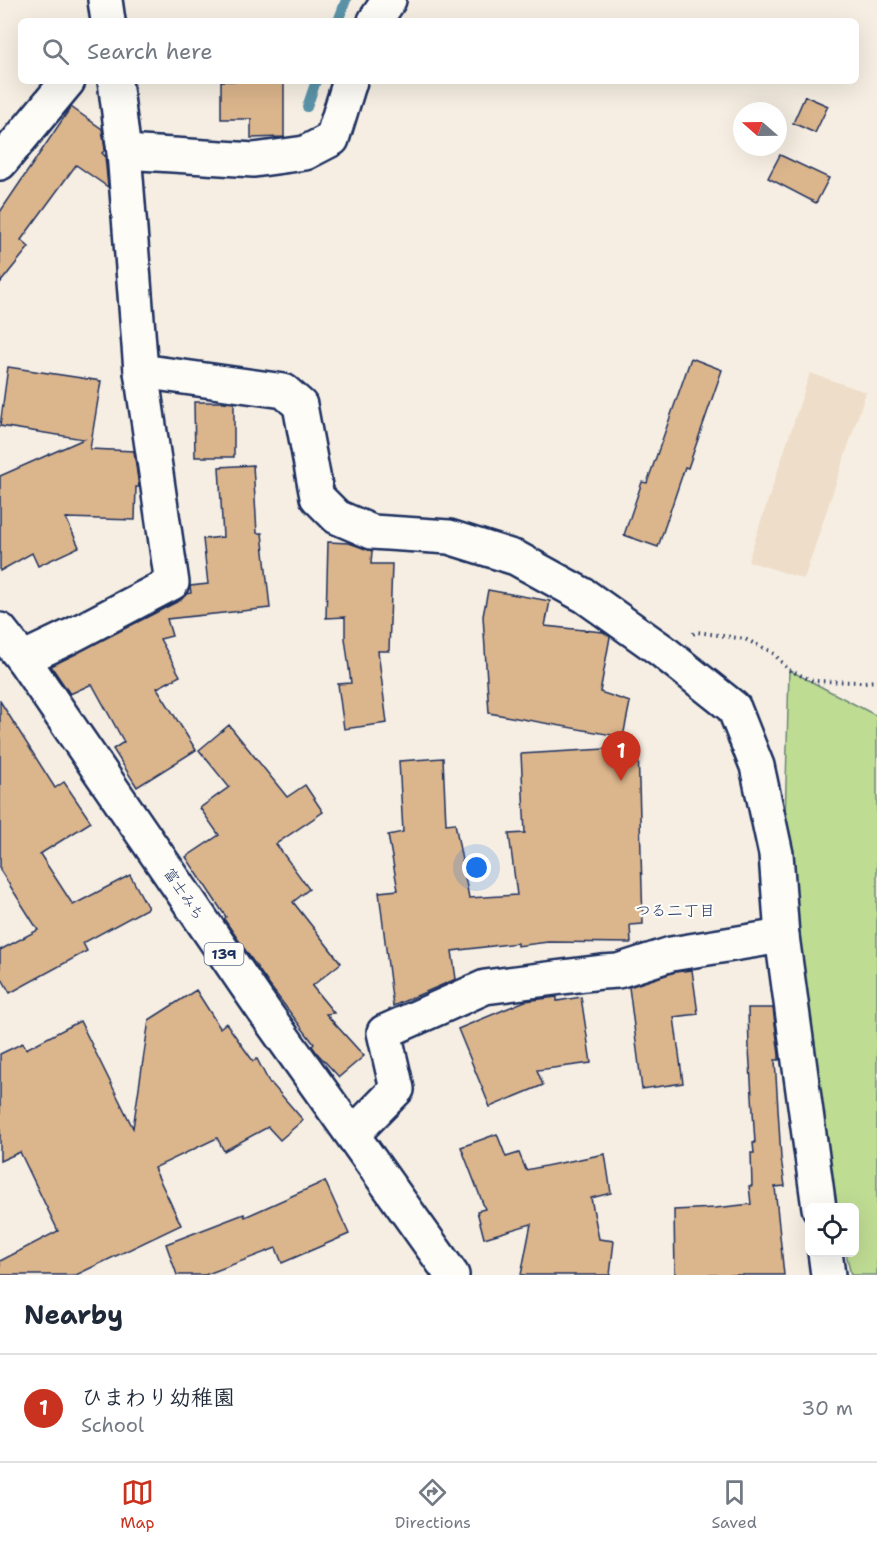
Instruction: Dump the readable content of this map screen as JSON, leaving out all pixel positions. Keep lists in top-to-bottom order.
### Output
{
  "streets": {
    "main road": ["富士みち", "139"]
  },
  "districts": ["つる二丁目"],
  "north": "left",
  "page": {
    "search": "Search here",
    "pins": "1",
    "heading": "Nearby",
    "list": [
      {
        "mark": "1",
        "name": "ひまわり幼稚園",
        "note": "School",
        "value": "30 m"
      }
    ],
    "nav": ["Map", "Directions", "Saved"]
  }
}
